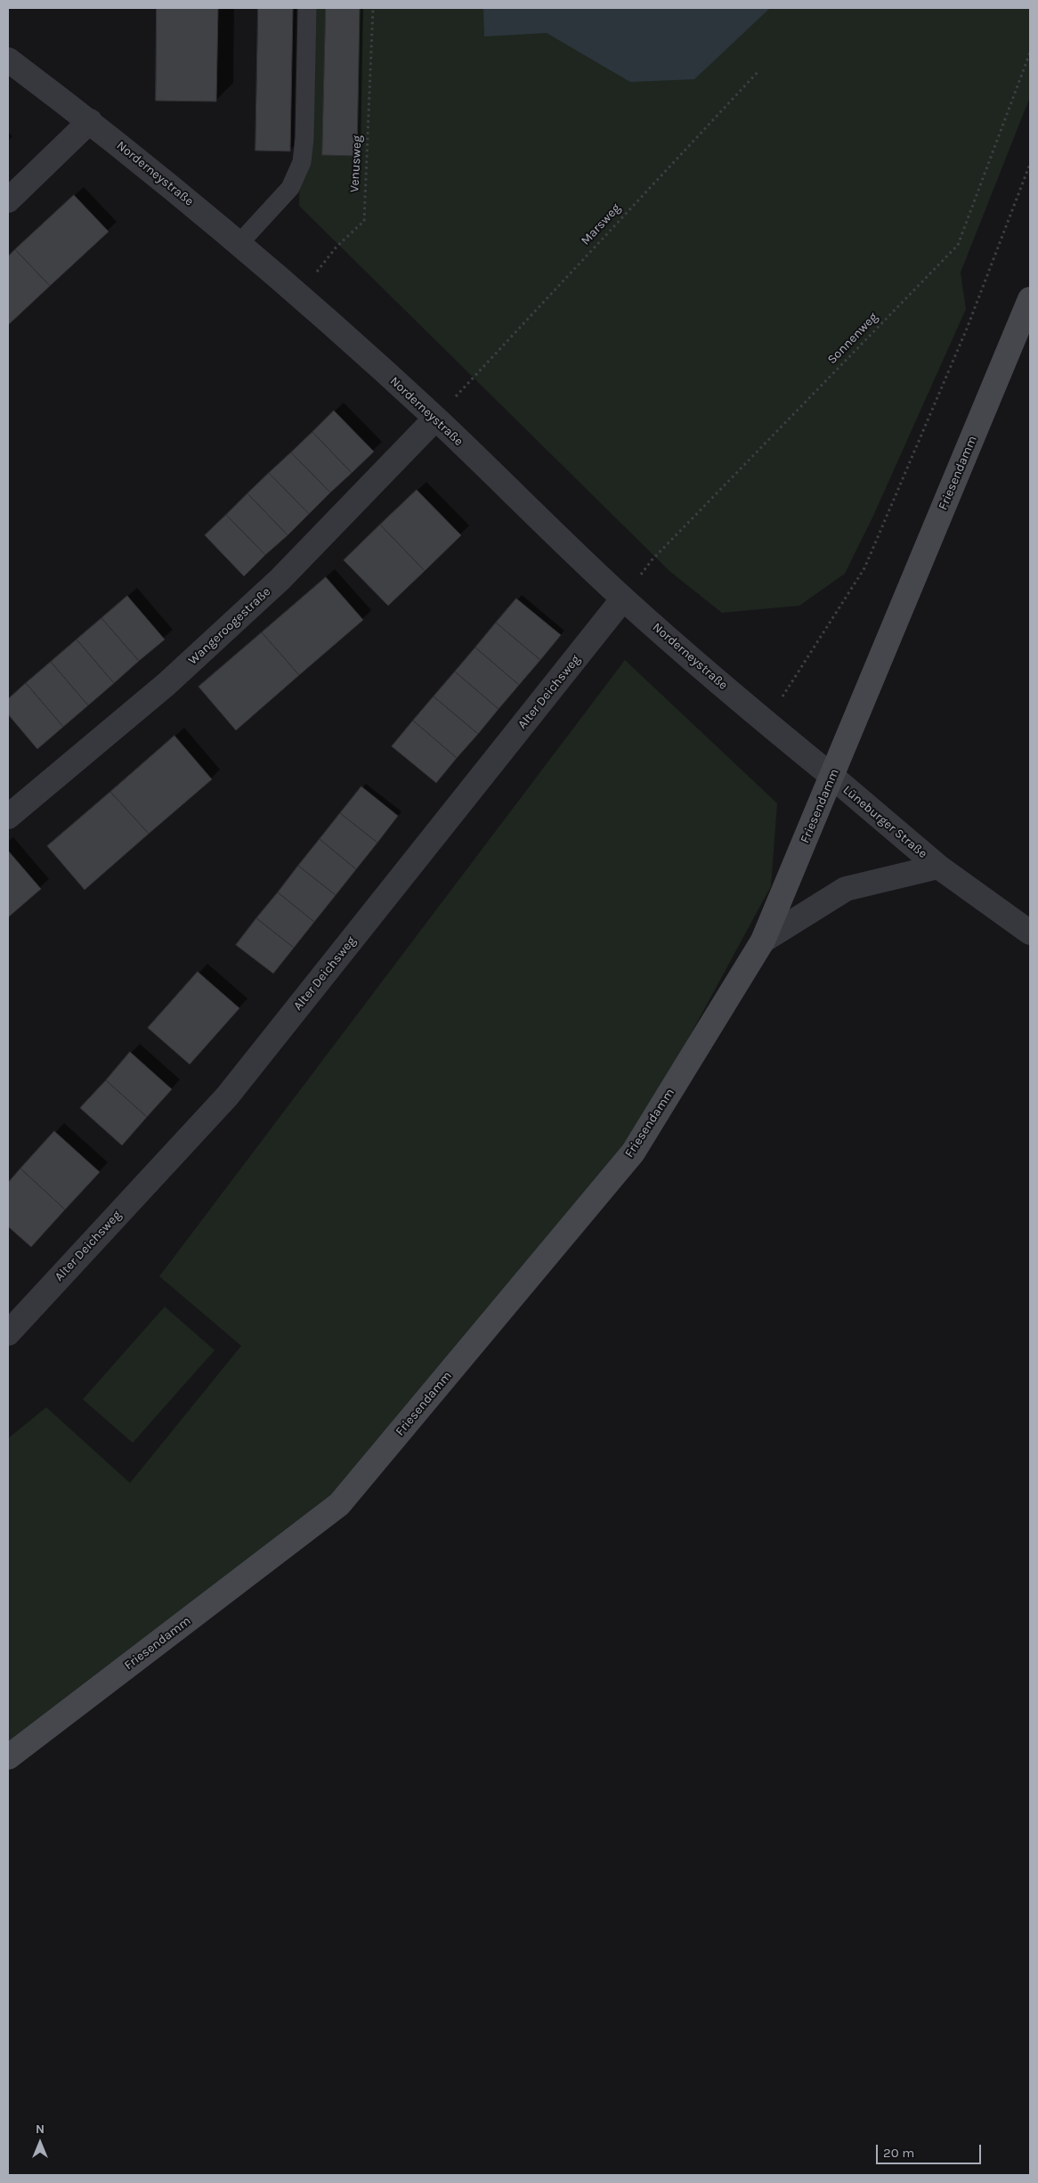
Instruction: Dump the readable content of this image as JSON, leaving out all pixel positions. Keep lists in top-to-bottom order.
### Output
{
  "streets": {
    "main road": ["Friesendamm"],
    "street": [
      "Norderneystraße",
      "Wangeroogestraße",
      "Alter Deichsweg",
      "Lüneburger Straße"
    ],
    "path": ["Venusweg", "Marsweg", "Sonnenweg"]
  },
  "crossings": [
    ["Venusweg", "Norderneystraße"],
    ["Norderneystraße", "Sonnenweg"],
    ["Norderneystraße", "Friesendamm"],
    ["Norderneystraße", "Wangeroogestraße"],
    ["Norderneystraße", "Alter Deichsweg"],
    ["Norderneystraße", "Lüneburger Straße"],
    ["Sonnenweg", "Alter Deichsweg"],
    ["Friesendamm", "Lüneburger Straße"]
  ],
  "scale_bar": "20 m",
  "north": "top"
}
